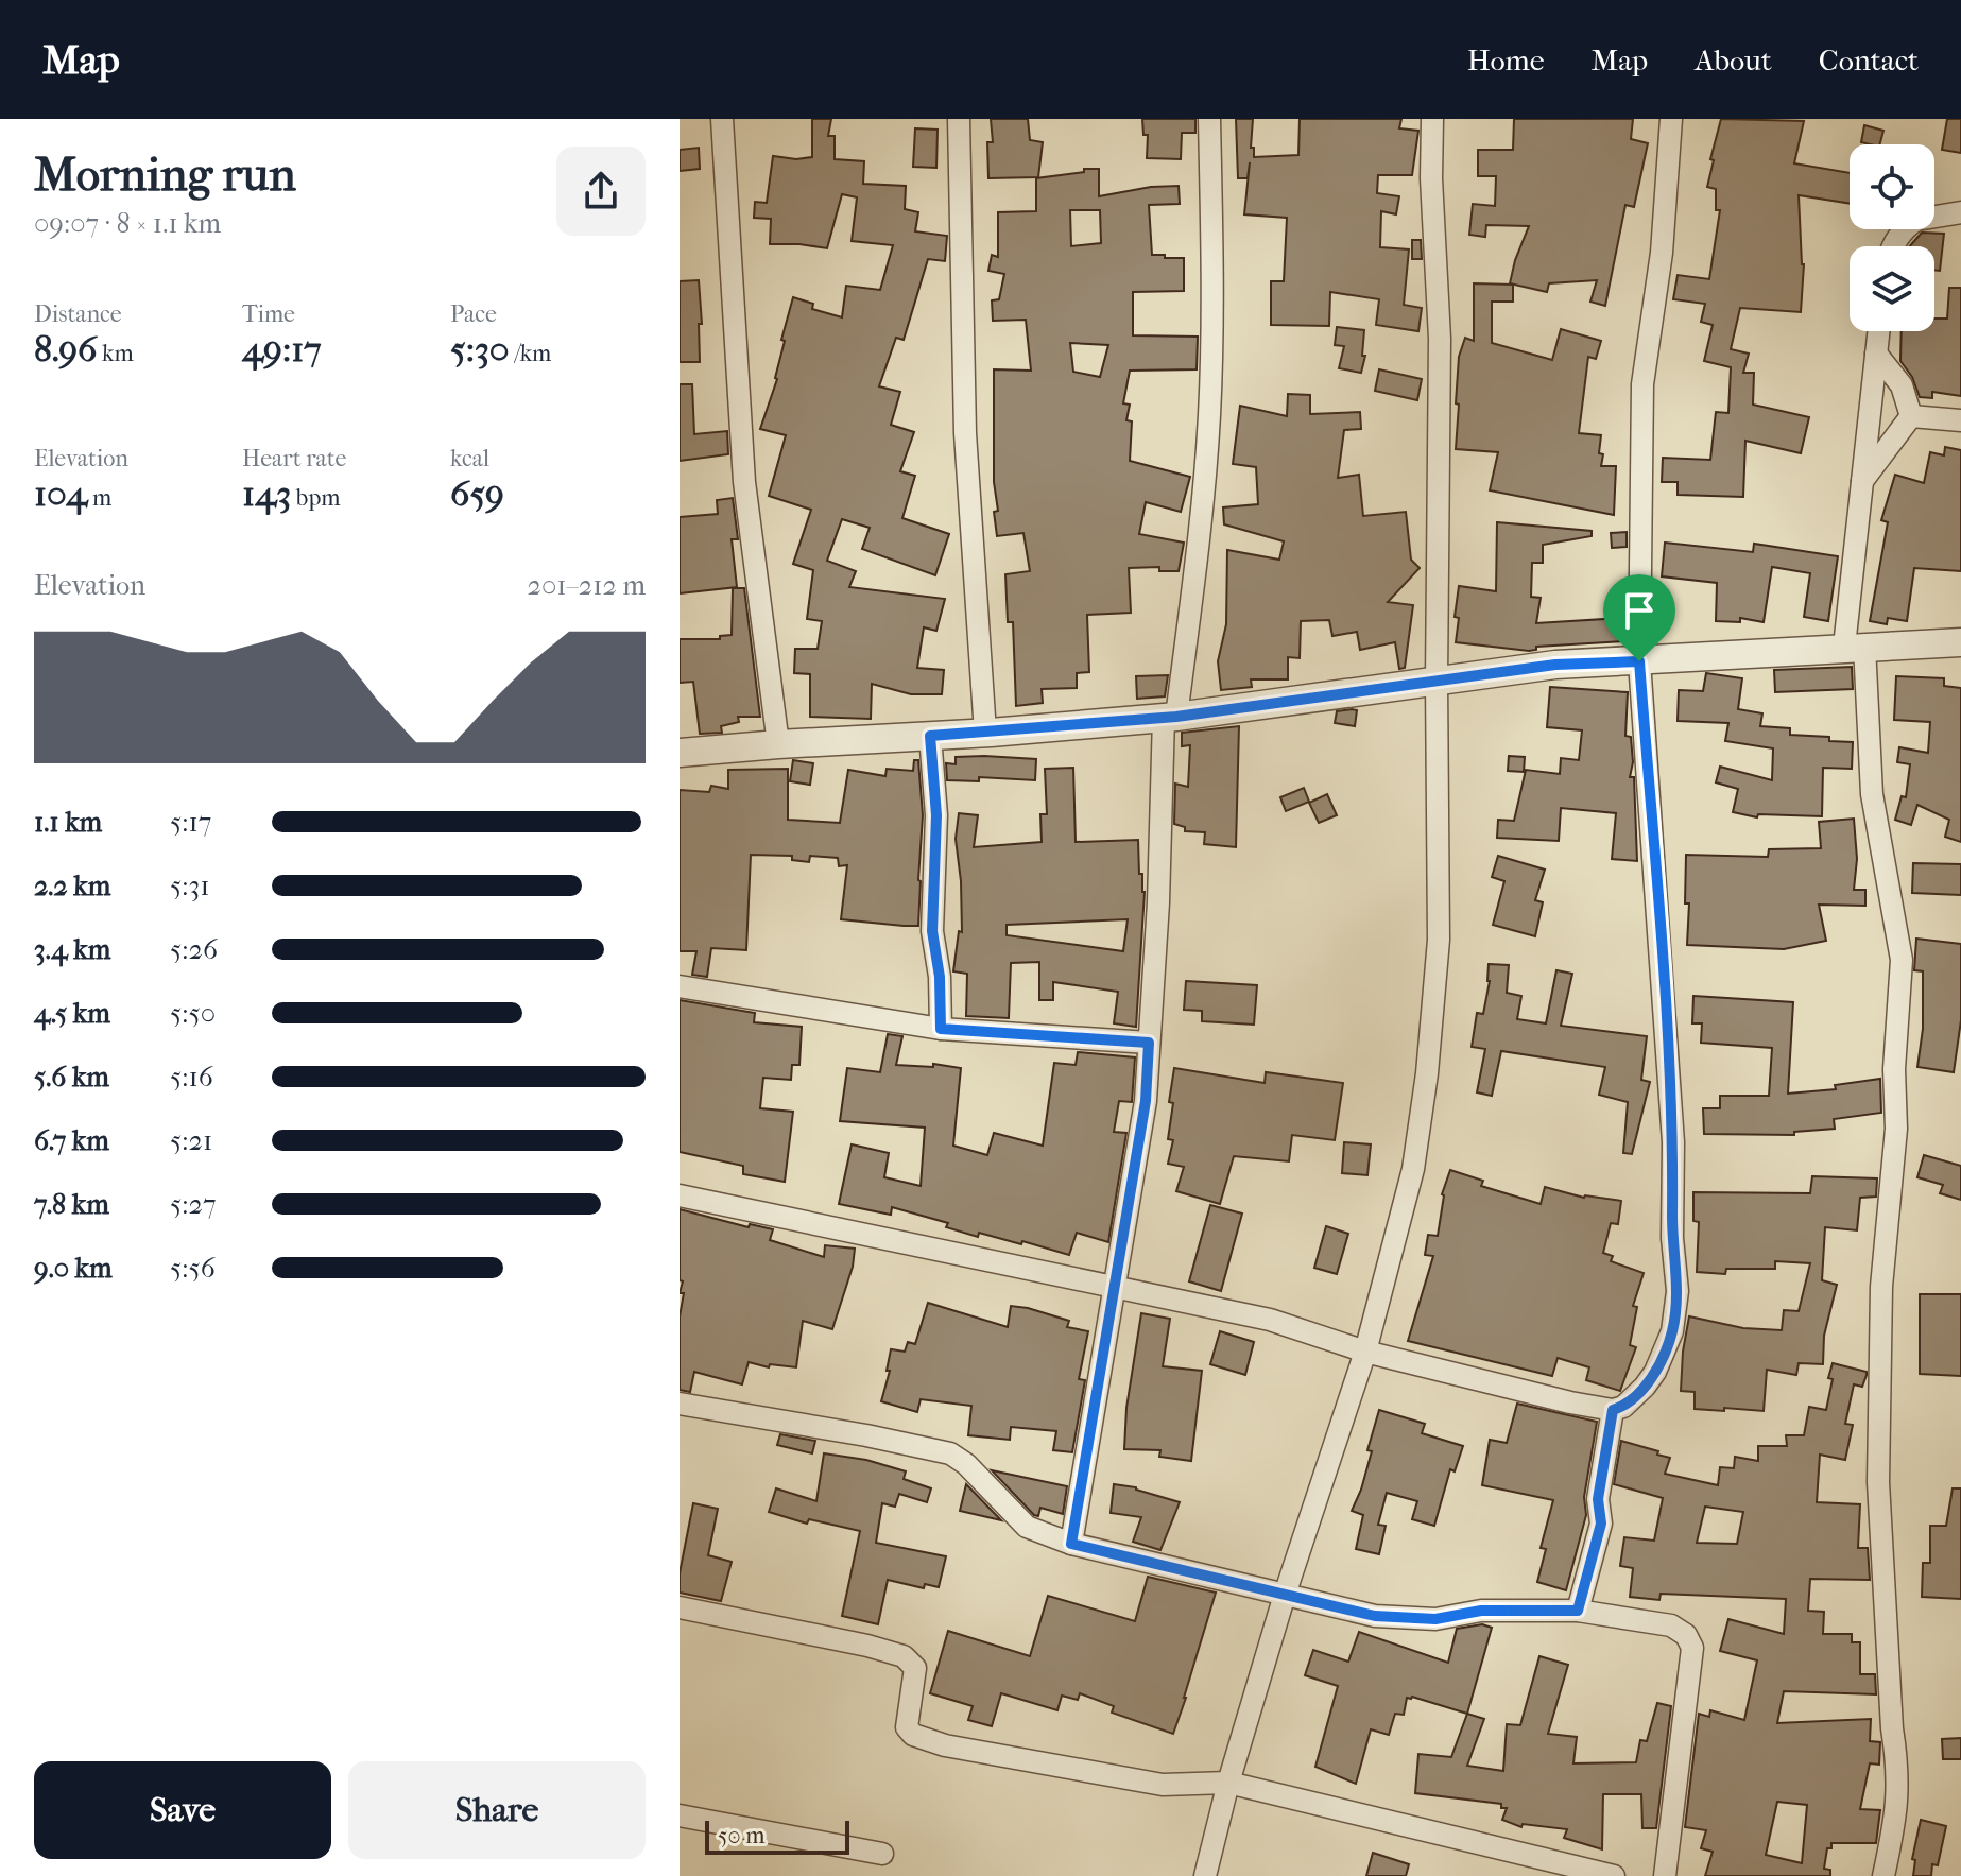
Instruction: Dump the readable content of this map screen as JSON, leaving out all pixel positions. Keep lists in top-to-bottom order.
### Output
{
  "scale_bar": "50 m",
  "page": {
    "header": "Map",
    "nav": [
      "Home",
      "Map",
      "About",
      "Contact"
    ],
    "heading": ["Morning run", "09:07 · 8 × 1.1 km"],
    "stats": [
      ["Distance", "8.96 km"],
      ["Time", "49:17"],
      ["Pace", "5:30 /km"],
      ["Elevation", "104 m"],
      ["Heart rate", "143 bpm"],
      ["kcal", "659"]
    ],
    "chart": ["Elevation", "201–212 m"],
    "list": [
      {
        "name": "1.1 km",
        "note": "5:17"
      },
      {
        "name": "2.2 km",
        "note": "5:31"
      },
      {
        "name": "3.4 km",
        "note": "5:26"
      },
      {
        "name": "4.5 km",
        "note": "5:50"
      },
      {
        "name": "5.6 km",
        "note": "5:16"
      },
      {
        "name": "6.7 km",
        "note": "5:21"
      },
      {
        "name": "7.8 km",
        "note": "5:27"
      },
      {
        "name": "9.0 km",
        "note": "5:56"
      }
    ],
    "buttons": ["Save", "Share"],
    "scale": "50 m"
  }
}
